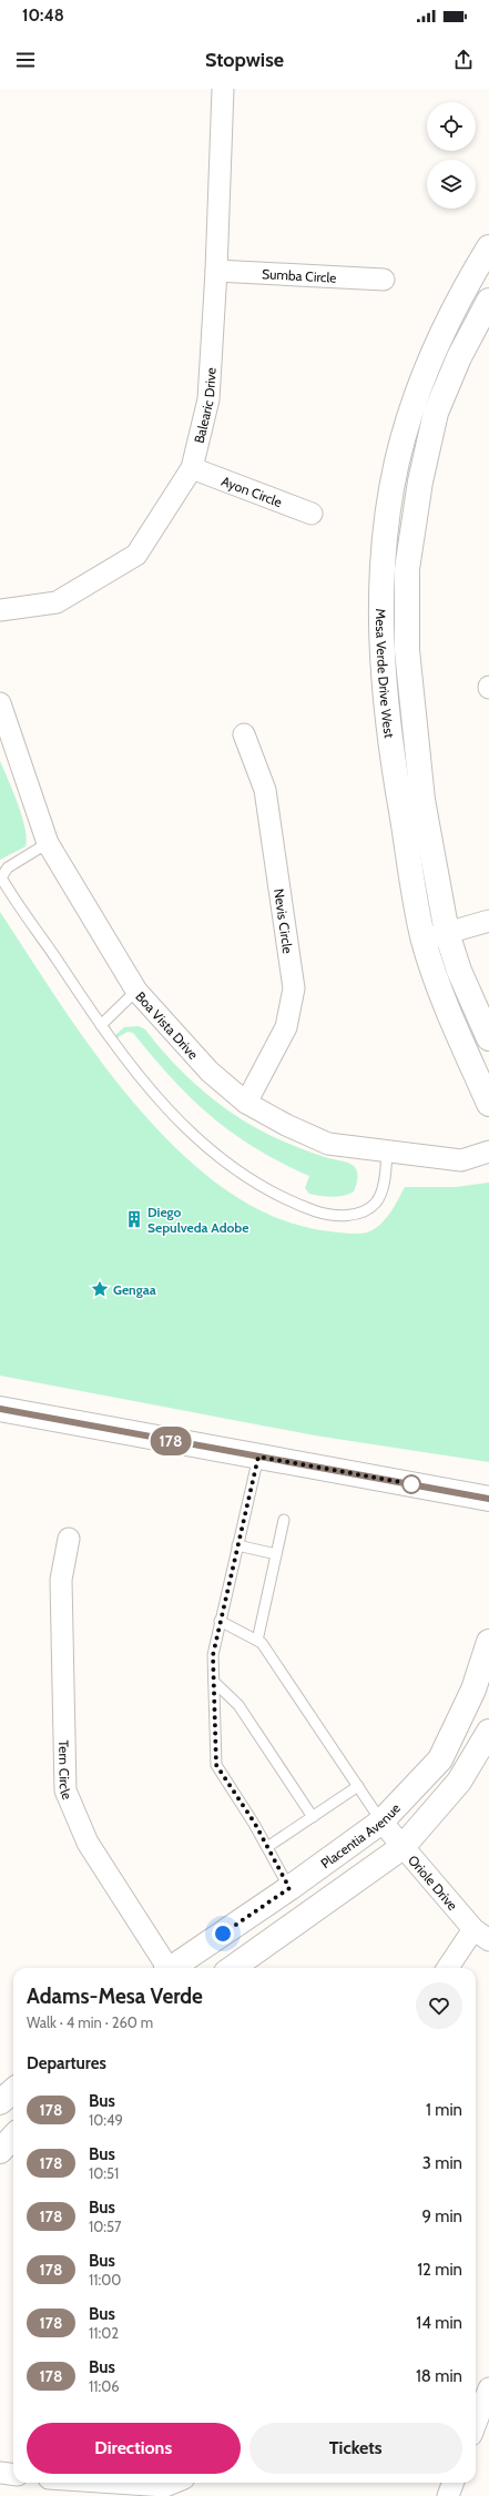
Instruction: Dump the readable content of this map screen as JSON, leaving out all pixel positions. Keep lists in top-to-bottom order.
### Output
{
  "streets": {
    "street": [
      "Sumba Circle",
      "Balearic Drive",
      "Ayon Circle",
      "Mesa Verde Drive West",
      "Nevis Circle",
      "Boa Vista Drive",
      "Tern Circle",
      "Placentia Avenue",
      "Oriole Drive"
    ]
  },
  "crossings": [
    ["Sumba Circle", "Balearic Drive"],
    ["Balearic Drive", "Ayon Circle"],
    ["Nevis Circle", "Boa Vista Drive"],
    ["Placentia Avenue", "Oriole Drive"]
  ],
  "places": {
    "building": ["Diego Sepulveda Adobe"],
    "place": ["Gengaa"]
  },
  "lines": ["bus line 178"],
  "page": {
    "status": "10:48",
    "header": "Stopwise",
    "on_map": "178",
    "heading": [
      ["Adams-Mesa Verde", "Walk · 4 min · 260 m"],
      "Departures"
    ],
    "list": [
      {
        "mark": "178",
        "name": "Bus",
        "note": "10:49",
        "value": "1 min"
      },
      {
        "mark": "178",
        "name": "Bus",
        "note": "10:51",
        "value": "3 min"
      },
      {
        "mark": "178",
        "name": "Bus",
        "note": "10:57",
        "value": "9 min"
      },
      {
        "mark": "178",
        "name": "Bus",
        "note": "11:00",
        "value": "12 min"
      },
      {
        "mark": "178",
        "name": "Bus",
        "note": "11:02",
        "value": "14 min"
      },
      {
        "mark": "178",
        "name": "Bus",
        "note": "11:06",
        "value": "18 min"
      }
    ],
    "buttons": ["Directions", "Tickets"]
  }
}
